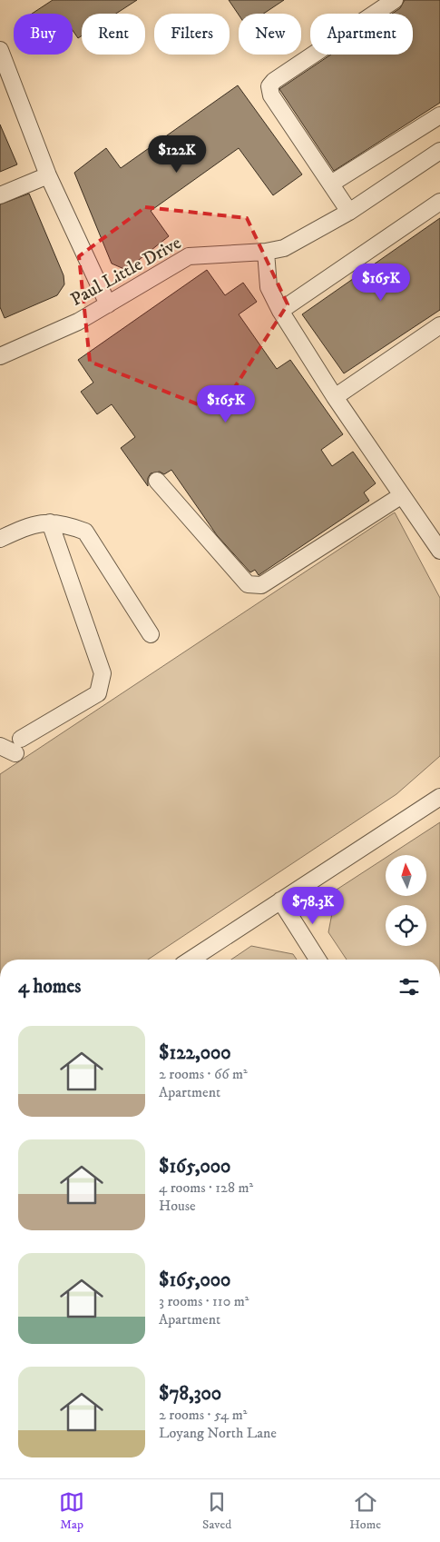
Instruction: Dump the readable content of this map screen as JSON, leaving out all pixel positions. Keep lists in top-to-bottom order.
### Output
{
  "streets": {
    "street": ["Paul Little Drive"]
  },
  "north": "top",
  "page": {
    "chip": [
      "Buy",
      "Rent",
      "Filters",
      "New",
      "Apartment"
    ],
    "price": [
      "$122K",
      "$165K",
      "$165K",
      "$78.3K"
    ],
    "heading": "4 homes",
    "list": [
      {
        "name": "$122,000",
        "note": "2 rooms · 66 m² · Apartment"
      },
      {
        "name": "$165,000",
        "note": "4 rooms · 128 m² · House"
      },
      {
        "name": "$165,000",
        "note": "3 rooms · 110 m² · Apartment"
      },
      {
        "name": "$78,300",
        "note": "2 rooms · 54 m² · Loyang North Lane"
      }
    ],
    "tabs": ["Map", "Saved", "Home"]
  }
}
